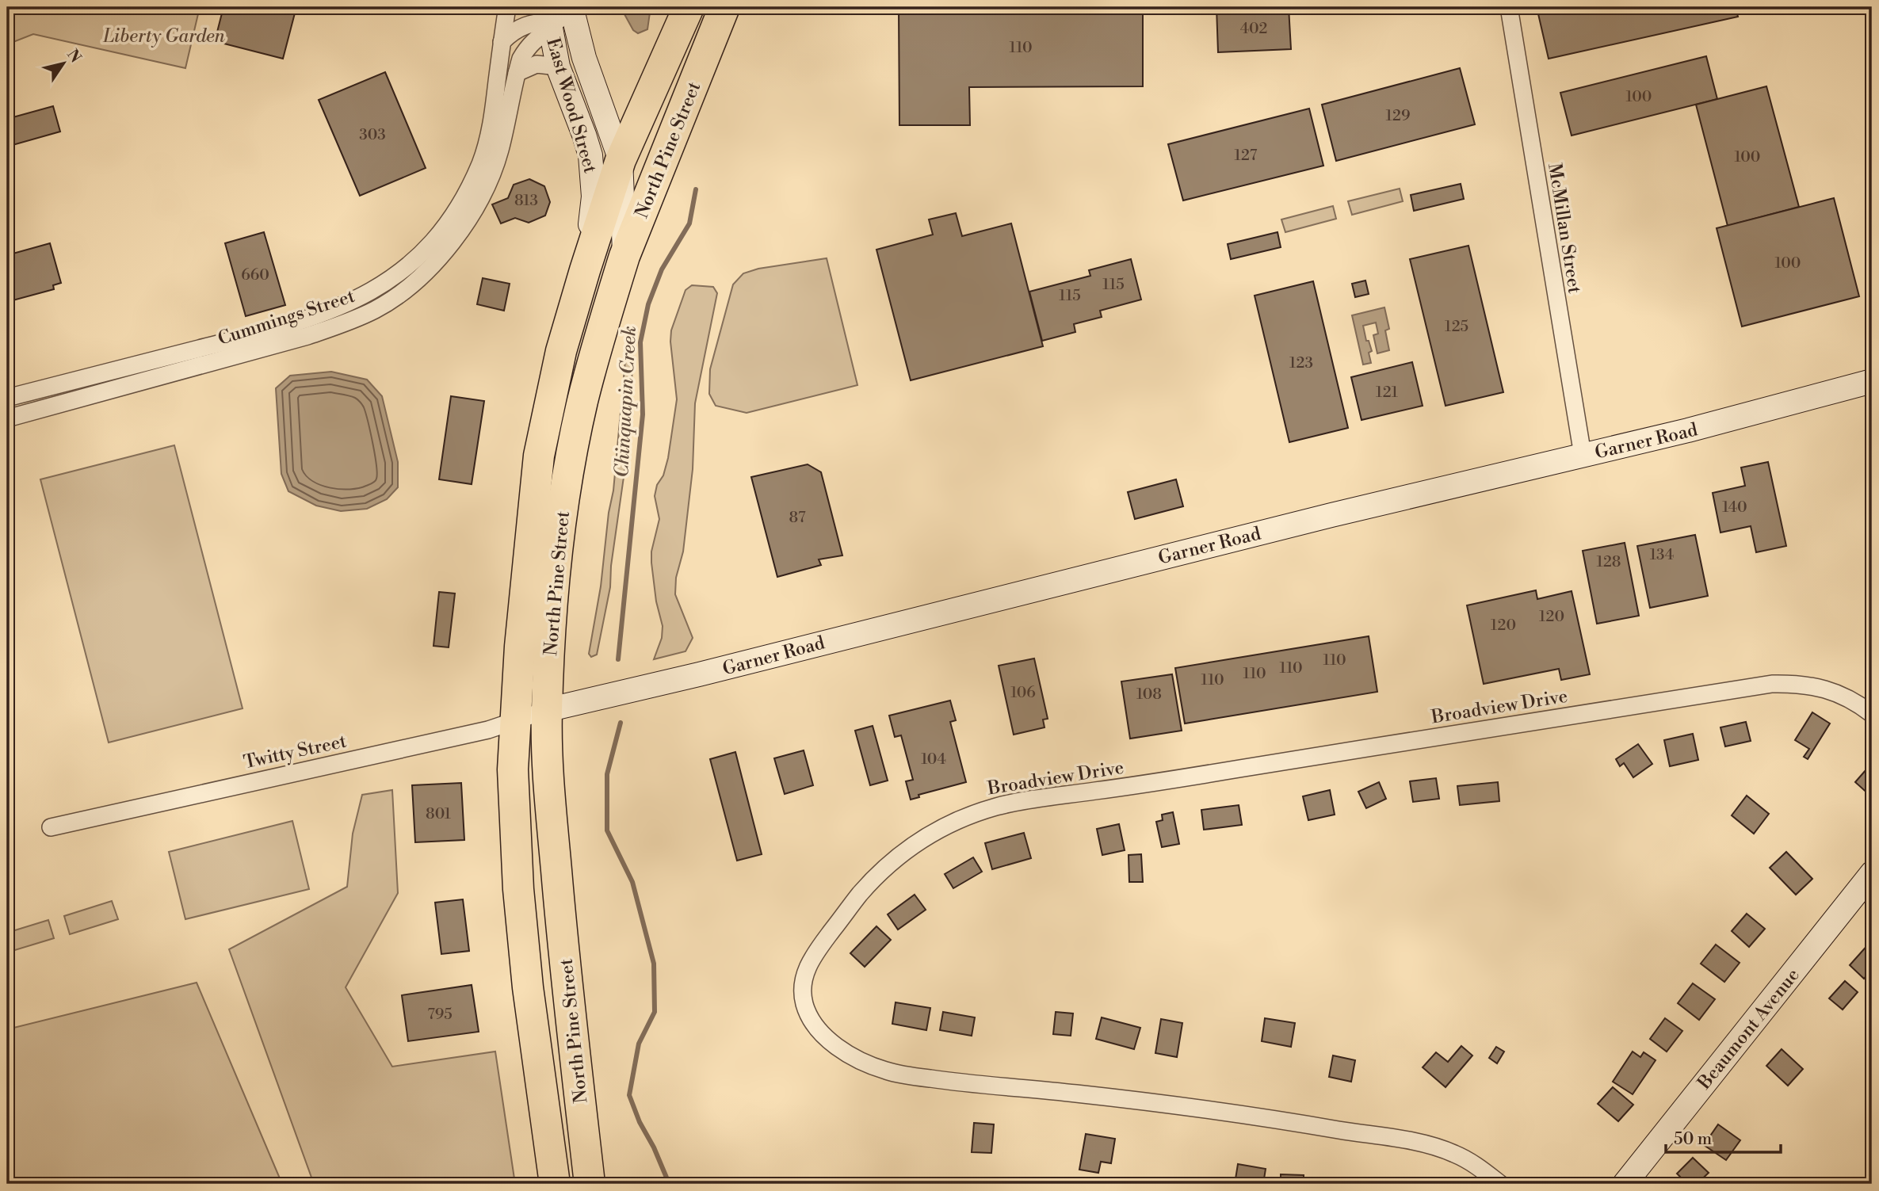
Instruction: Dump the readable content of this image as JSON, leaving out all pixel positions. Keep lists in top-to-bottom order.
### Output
{
  "streets": {
    "highway": ["North Pine Street"],
    "street": [
      "East Wood Street",
      "McMillan Street",
      "Cummings Street",
      "Garner Road",
      "Broadview Drive",
      "Twitty Street",
      "Beaumont Avenue"
    ]
  },
  "crossings": [
    ["East Wood Street", "North Pine Street"],
    ["East Wood Street", "Cummings Street"],
    ["North Pine Street", "Garner Road"],
    ["North Pine Street", "Twitty Street"],
    ["McMillan Street", "Garner Road"],
    ["Garner Road", "Twitty Street"]
  ],
  "water": ["Chinquapin Creek"],
  "parks": ["Liberty Garden"],
  "house_numbers": [
    "402",
    "110",
    "100",
    "129",
    "303",
    "127",
    "100",
    "813",
    "100",
    "660",
    "115",
    "115",
    "125",
    "123",
    "121",
    "140",
    "87",
    "134",
    "128",
    "120",
    "120",
    "110",
    "110",
    "110",
    "110",
    "106",
    "108",
    "104",
    "801",
    "795"
  ],
  "scale_bar": "50 m",
  "north": "top right"
}
